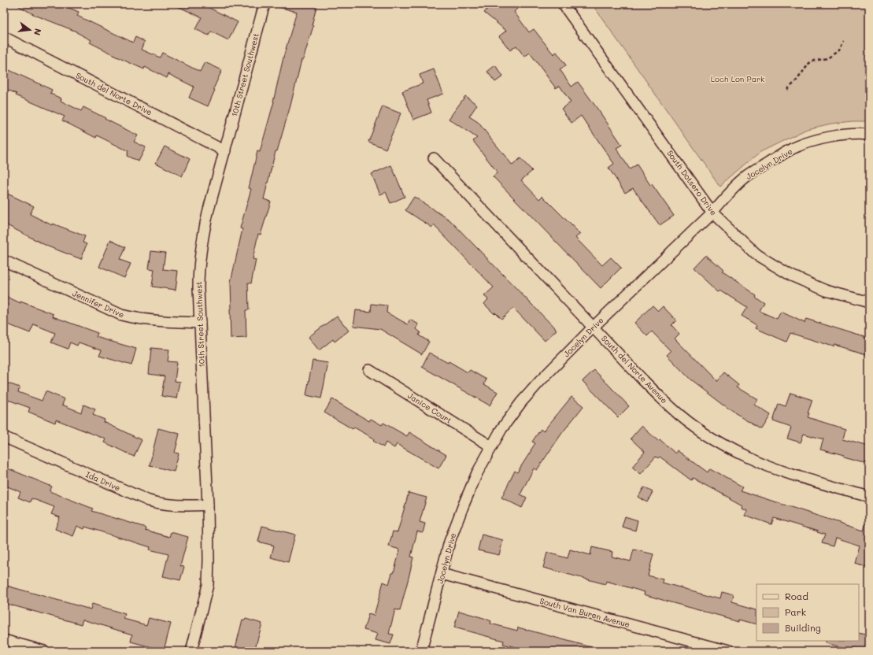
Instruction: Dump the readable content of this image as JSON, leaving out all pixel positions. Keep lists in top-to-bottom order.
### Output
{
  "streets": {
    "street": [
      "10th Street Southwest",
      "South del Norte Drive",
      "Jocelyn Drive",
      "South Dotsero Drive",
      "Jennifer Drive",
      "South del Norte Avenue",
      "Janice Court",
      "Ida Drive",
      "South Van Buren Avenue"
    ]
  },
  "crossings": [
    ["10th Street Southwest", "South del Norte Drive"],
    ["10th Street Southwest", "Jennifer Drive"],
    ["10th Street Southwest", "Ida Drive"],
    ["Jocelyn Drive", "South Dotsero Drive"],
    ["Jocelyn Drive", "South del Norte Avenue"],
    ["Jocelyn Drive", "Janice Court"],
    ["Jocelyn Drive", "South Van Buren Avenue"]
  ],
  "parks": ["Loch Lon Park"],
  "legend": ["Road", "Park", "Building"],
  "north": "right"
}
